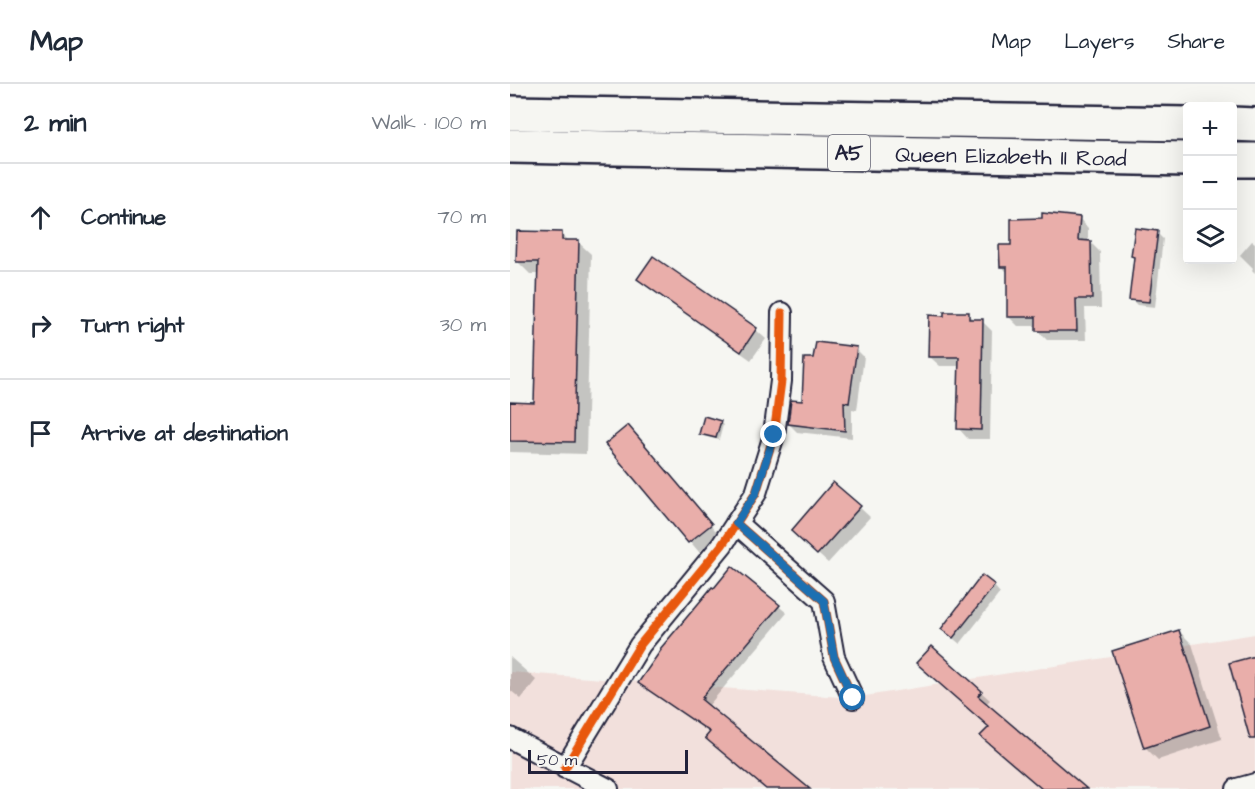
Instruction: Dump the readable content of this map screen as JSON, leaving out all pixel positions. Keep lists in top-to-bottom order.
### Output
{
  "streets": {
    "highway": ["A5", "Queen Elizabeth II Road"]
  },
  "scale_bar": "50 m",
  "page": {
    "header": "Map",
    "nav": ["Map", "Layers", "Share"],
    "heading": ["2 min", "Walk · 100 m"],
    "map_buttons": ["+", "−"],
    "list": [
      ["Continue", "70 m"],
      ["Turn right", "30 m"],
      "Arrive at destination"
    ],
    "scale": "50 m"
  }
}
